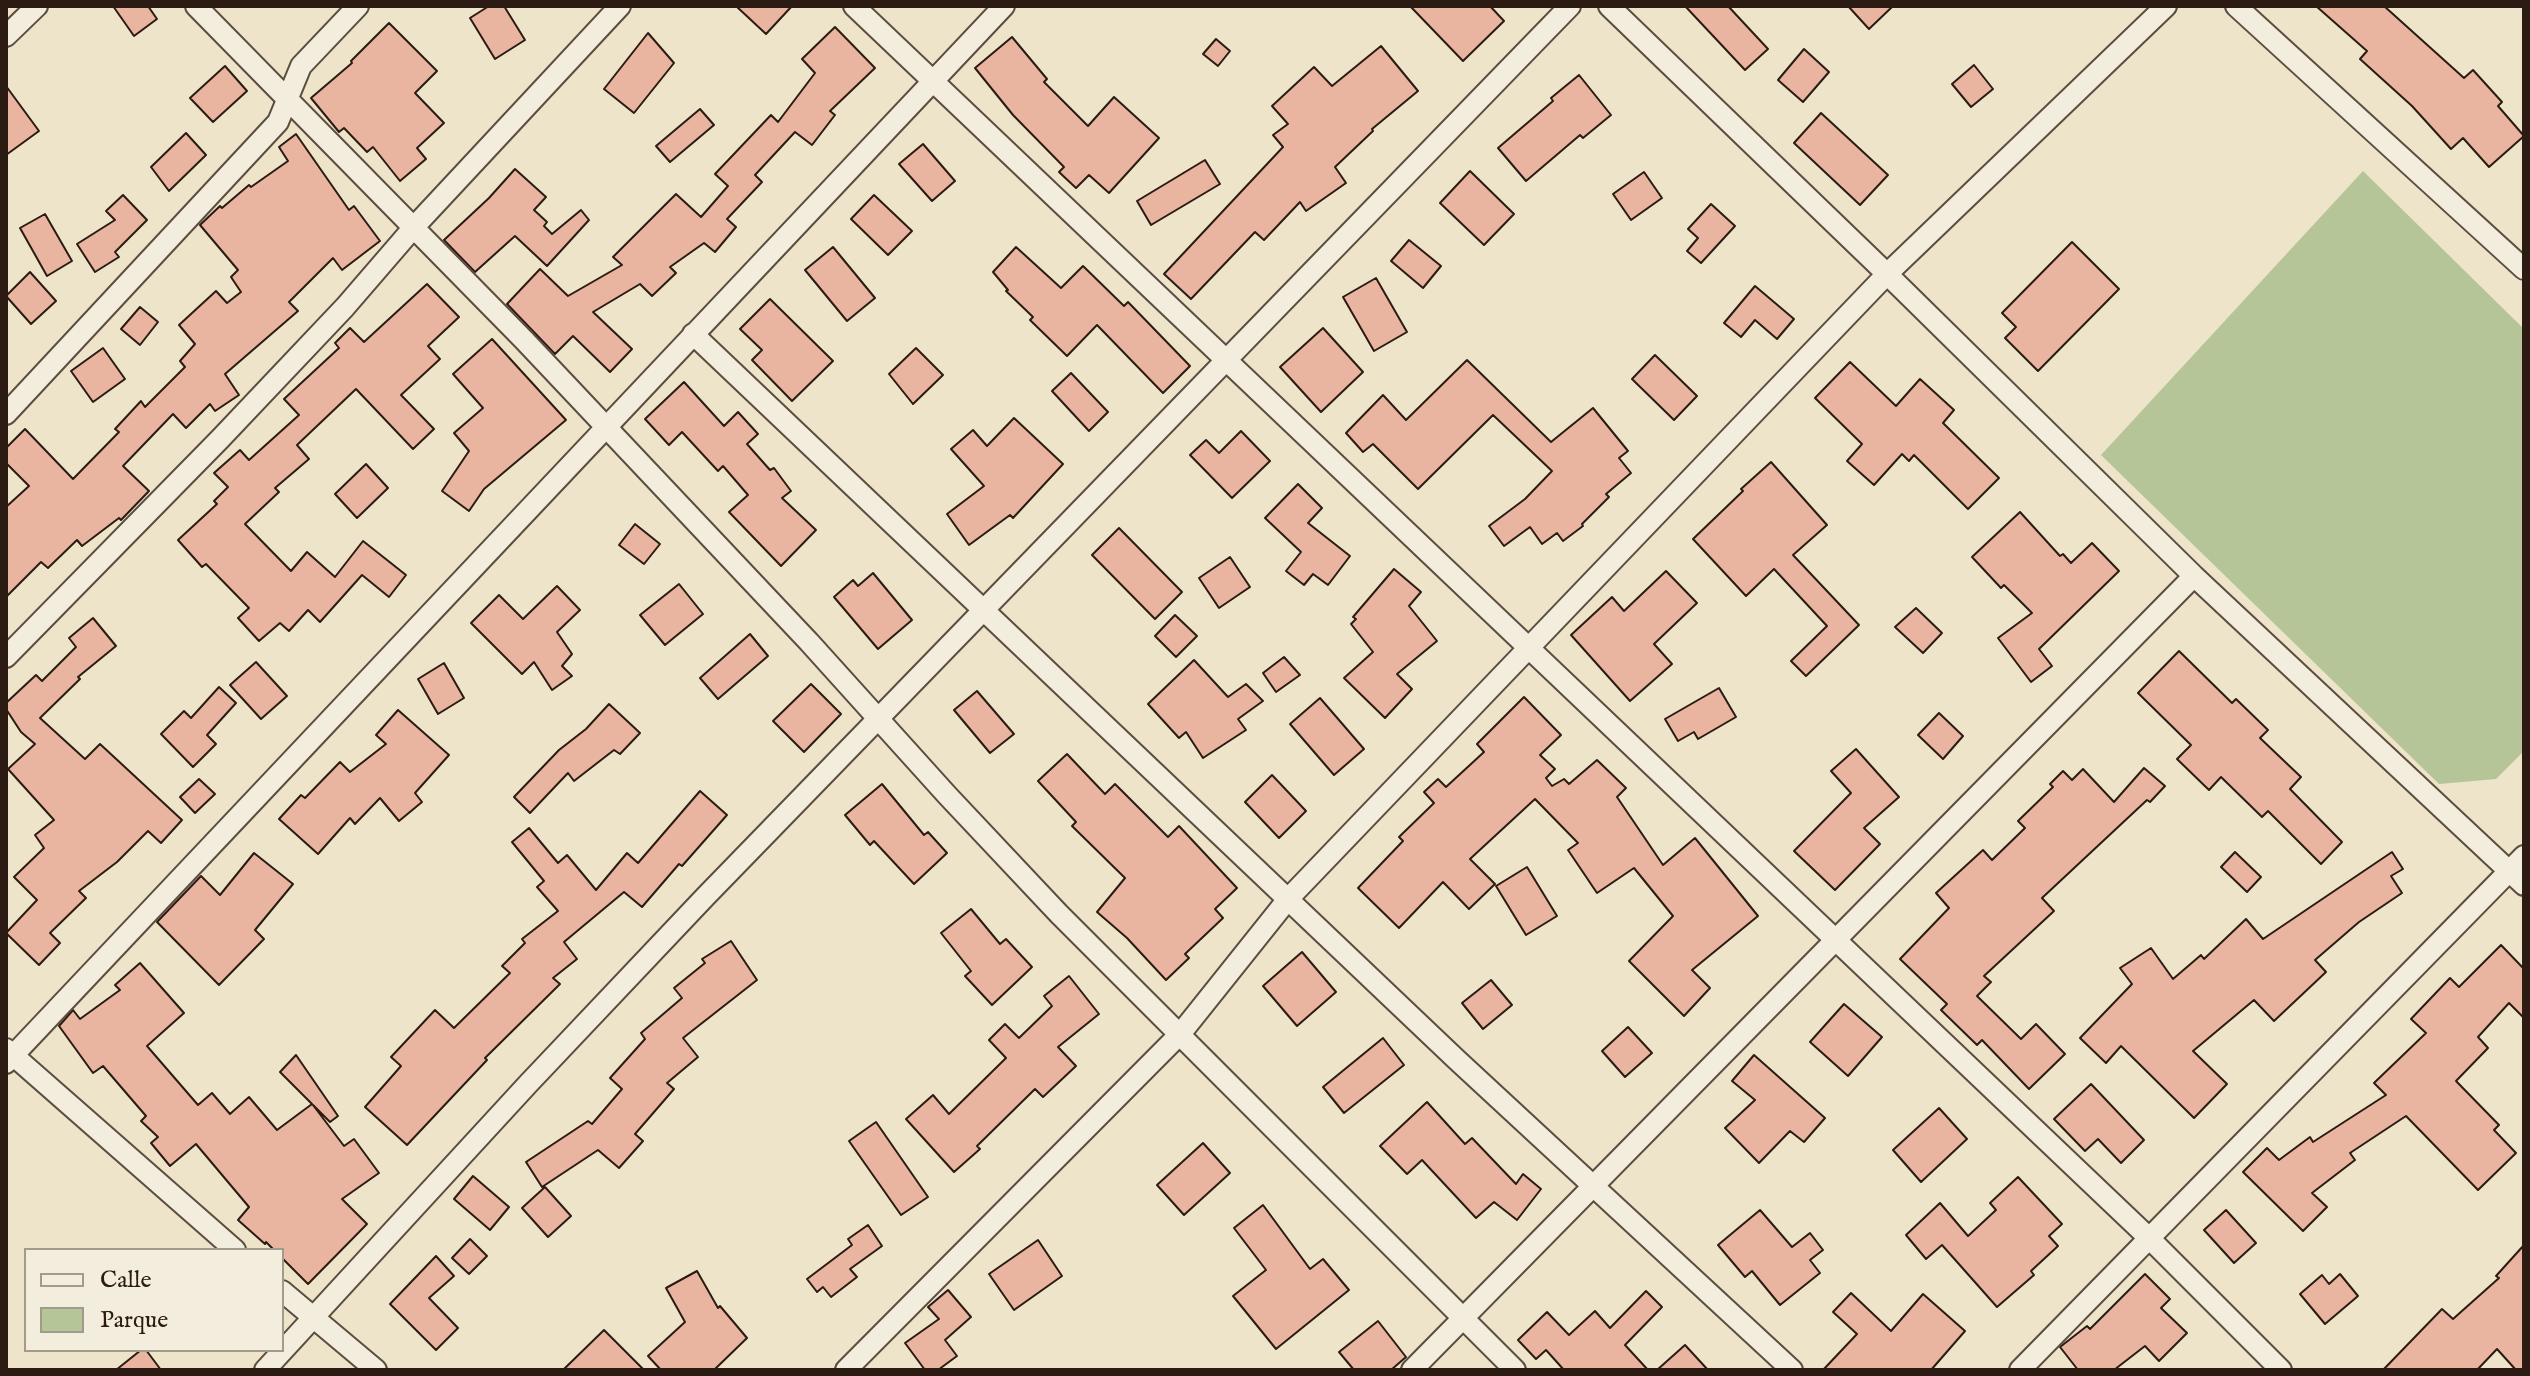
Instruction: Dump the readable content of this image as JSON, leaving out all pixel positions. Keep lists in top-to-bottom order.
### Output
{
  "legend": ["Calle", "Parque"]
}
